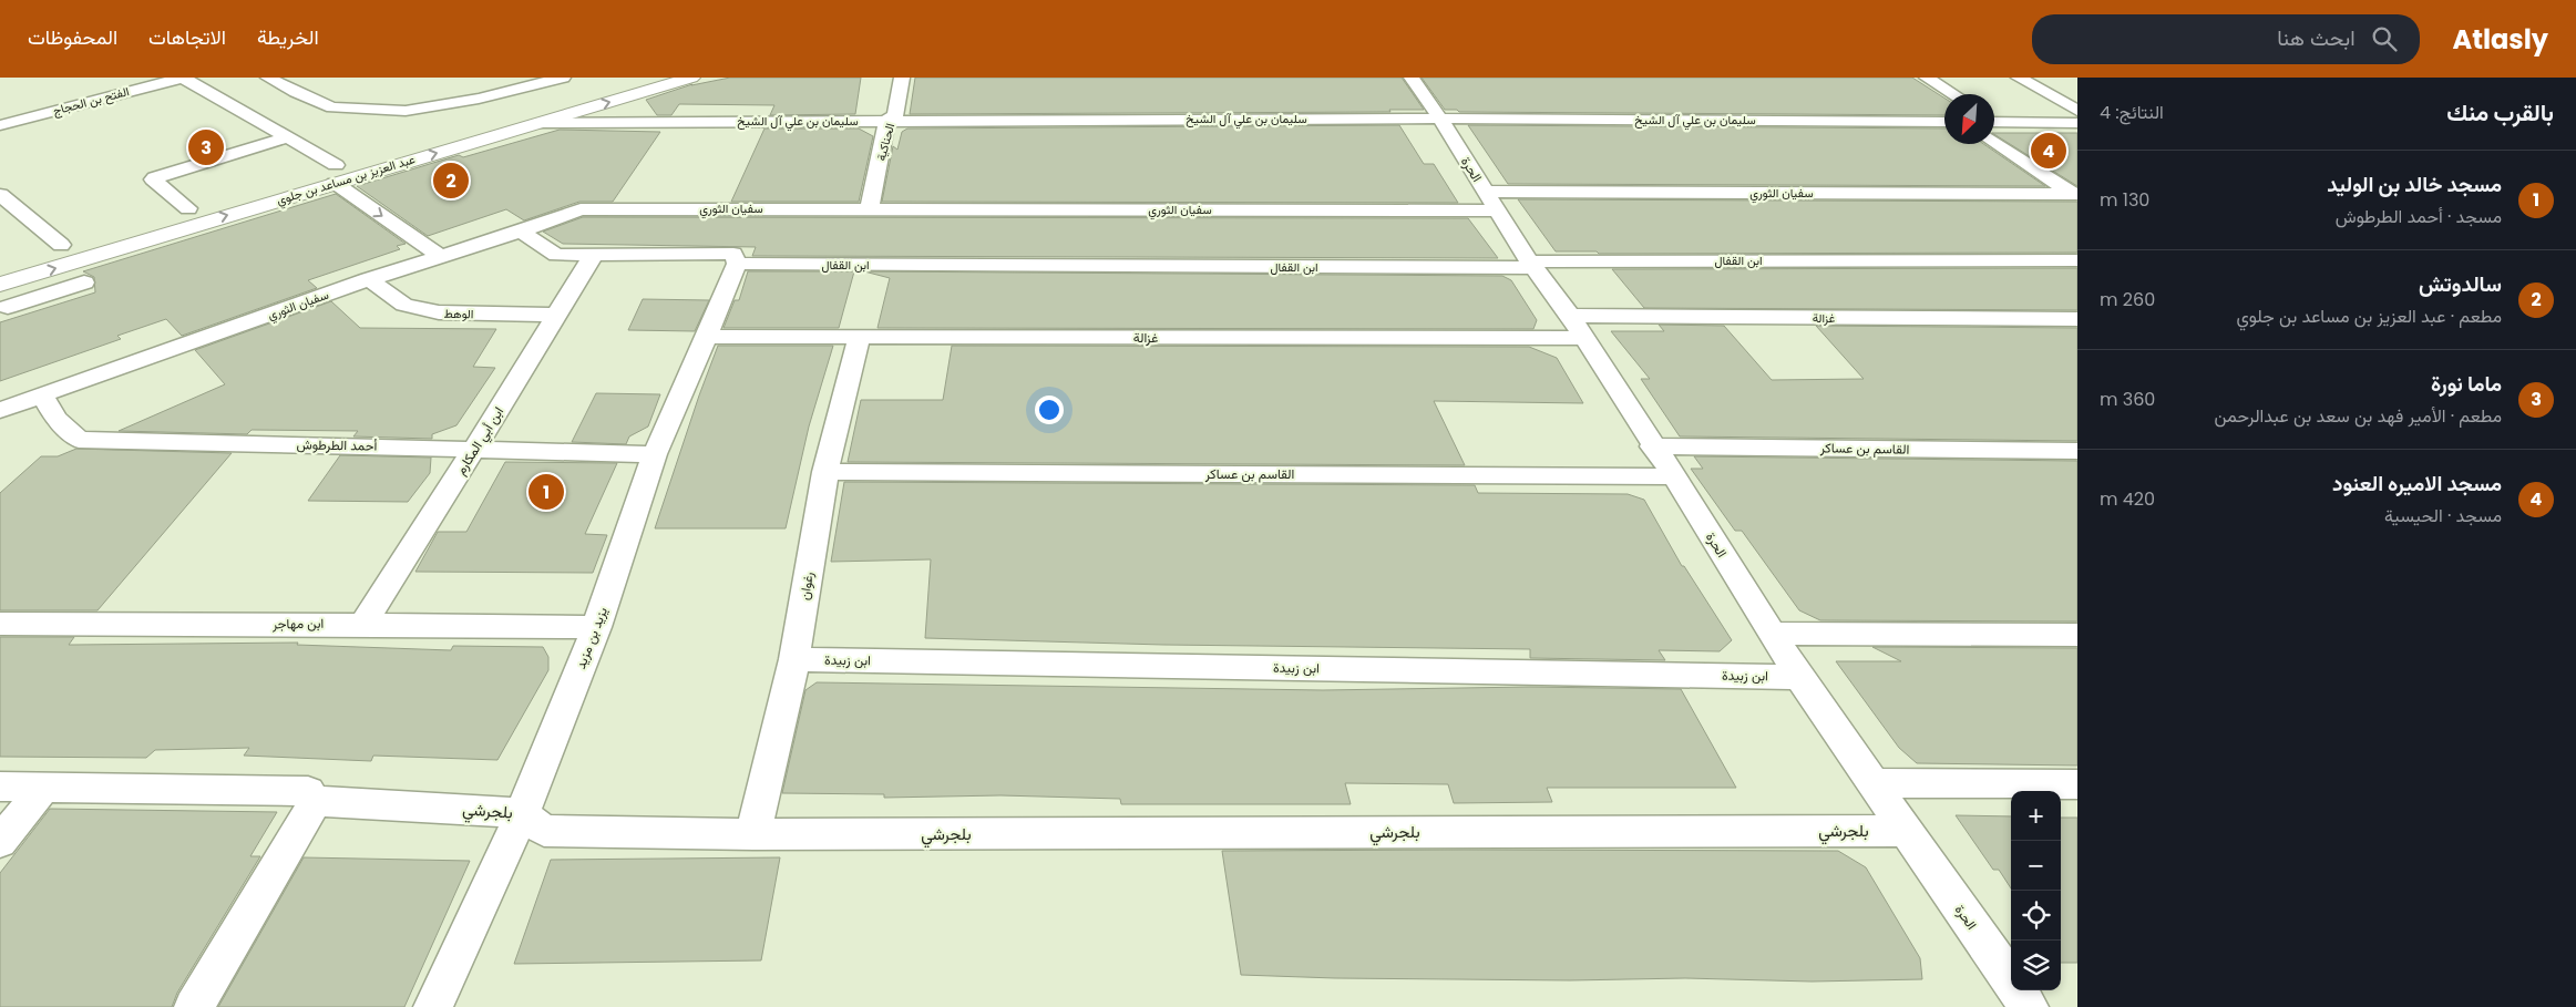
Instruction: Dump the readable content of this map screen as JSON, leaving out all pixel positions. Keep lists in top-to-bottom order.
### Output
{
  "streets": {
    "main road": ["عبد العزيز بن مساعد بن جلوي"],
    "street": [
      "الفتح بن الحجاج",
      "سليمان بن علي آل الشيخ",
      "الحناكية",
      "الحرة",
      "سفيان الثوري",
      "ابن القفال",
      "الوهط",
      "غزالة",
      "ابن أبي المكارم",
      "أحمد الطرطوش",
      "القاسم بن عساكر",
      "رغوان",
      "ابن مهاجر",
      "يزيد بن مزيد",
      "ابن زبيدة",
      "بلجرشي"
    ]
  },
  "crossings": [
    ["سليمان بن علي آل الشيخ", "الحناكية"],
    ["سليمان بن علي آل الشيخ", "الحرة"],
    ["سليمان بن علي آل الشيخ", "عبد العزيز بن مساعد بن جلوي"],
    ["الحناكية", "سفيان الثوري"],
    ["الحرة", "سفيان الثوري"],
    ["الحرة", "ابن القفال"],
    ["الحرة", "غزالة"],
    ["الحرة", "القاسم بن عساكر"],
    ["الحرة", "ابن زبيدة"],
    ["الحرة", "بلجرشي"],
    ["سفيان الثوري", "ابن القفال"],
    ["سفيان الثوري", "الوهط"],
    ["سفيان الثوري", "أحمد الطرطوش"],
    ["ابن القفال", "ابن أبي المكارم"],
    ["ابن القفال", "يزيد بن مزيد"],
    ["الوهط", "ابن أبي المكارم"],
    ["غزالة", "رغوان"],
    ["غزالة", "يزيد بن مزيد"],
    ["ابن أبي المكارم", "أحمد الطرطوش"],
    ["ابن أبي المكارم", "ابن مهاجر"],
    ["أحمد الطرطوش", "يزيد بن مزيد"],
    ["القاسم بن عساكر", "رغوان"],
    ["رغوان", "ابن زبيدة"],
    ["رغوان", "بلجرشي"],
    ["ابن مهاجر", "يزيد بن مزيد"],
    ["يزيد بن مزيد", "بلجرشي"]
  ],
  "north": "bottom left",
  "page": {
    "header": "Atlasly",
    "search": "ابحث هنا",
    "nav": ["الخريطة", "الاتجاهات", "المحفوظات"],
    "heading": ["بالقرب منك", "النتائج: 4"],
    "pins": [
      "3",
      "4",
      "2",
      "1"
    ],
    "list": [
      {
        "mark": "1",
        "name": "مسجد خالد بن الوليد",
        "note": "مسجد · أحمد الطرطوش",
        "value": "130 m"
      },
      {
        "mark": "2",
        "name": "سالدوتش",
        "note": "مطعم · عبد العزيز بن مساعد بن جلوي",
        "value": "260 m"
      },
      {
        "mark": "3",
        "name": "ماما نورة",
        "note": "مطعم · الأمير فهد بن سعد بن عبدالرحمن",
        "value": "360 m"
      },
      {
        "mark": "4",
        "name": "مسجد الاميره العنود",
        "note": "مسجد · الحيسية",
        "value": "420 m"
      }
    ],
    "map_buttons": ["+", "−"]
  }
}
